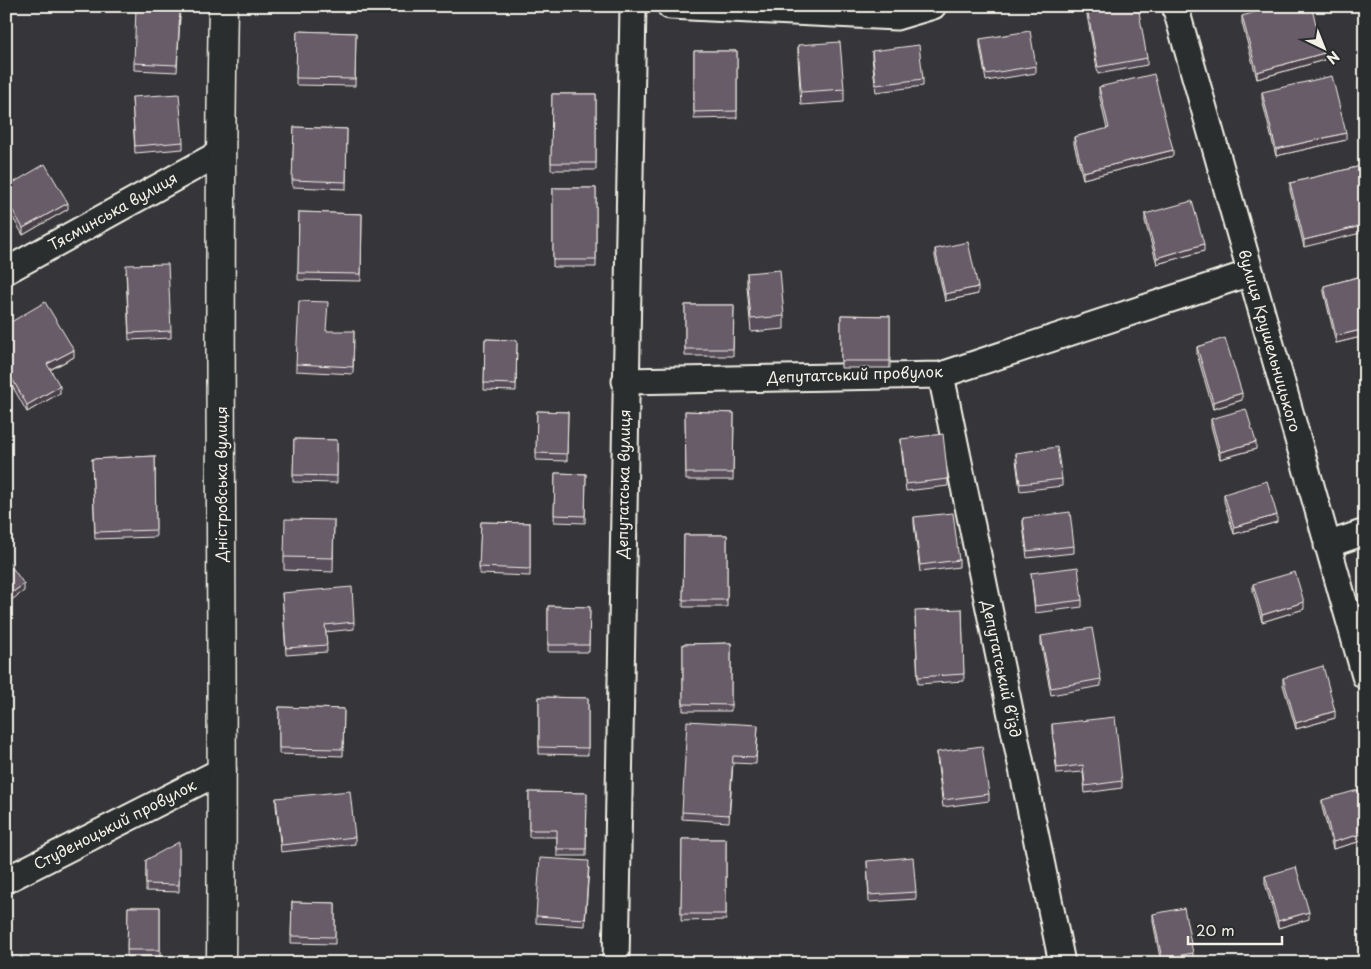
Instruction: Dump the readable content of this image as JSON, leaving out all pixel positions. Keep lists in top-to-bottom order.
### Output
{
  "streets": {
    "street": [
      "Тясминська вулиця",
      "вулиця Крушельницького",
      "Депутатський провулок",
      "Дністровська вулиця",
      "Депутатська вулиця",
      "Депутатський в’їзд",
      "Студеноцький провулок"
    ]
  },
  "crossings": [
    ["Тясминська вулиця", "Дністровська вулиця"],
    ["вулиця Крушельницького", "Депутатський провулок"],
    ["Депутатський провулок", "Депутатська вулиця"],
    ["Депутатський провулок", "Депутатський в’їзд"],
    ["Дністровська вулиця", "Студеноцький провулок"]
  ],
  "scale_bar": "20 m",
  "north": "bottom right"
}
